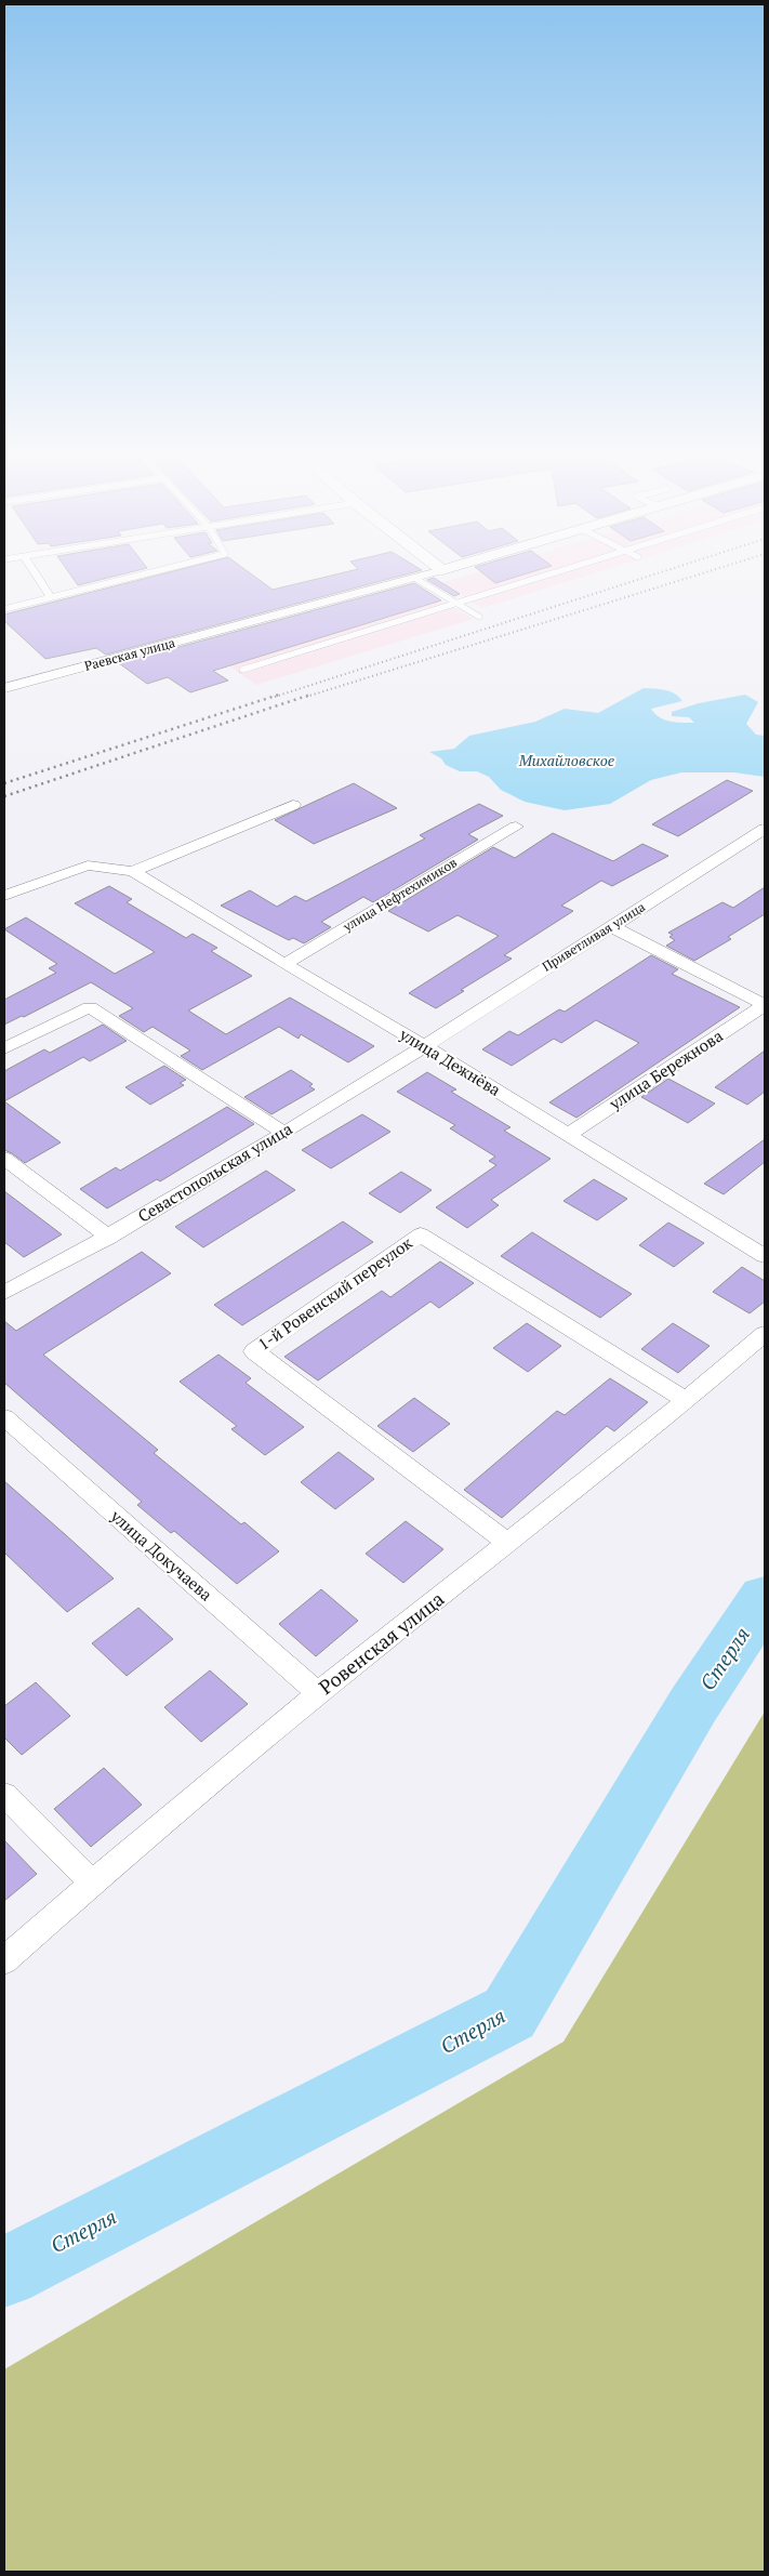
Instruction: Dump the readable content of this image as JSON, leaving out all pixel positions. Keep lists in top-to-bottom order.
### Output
{
  "streets": {
    "street": [
      "Раевская улица",
      "улица Нефтехимиков",
      "Приветливая улица",
      "улица Дежнёва",
      "улица Бережнова",
      "Севастопольская улица",
      "1-й Ровенский переулок",
      "улица Докучаева",
      "Ровенская улица"
    ]
  },
  "crossings": [
    ["улица Нефтехимиков", "улица Дежнёва"],
    ["Приветливая улица", "улица Дежнёва"],
    ["Приветливая улица", "Севастопольская улица"],
    ["улица Дежнёва", "улица Бережнова"],
    ["улица Дежнёва", "Севастопольская улица"],
    ["1-й Ровенский переулок", "Ровенская улица"],
    ["улица Докучаева", "Ровенская улица"]
  ],
  "water": ["Михайловское", "Стерля"]
}
